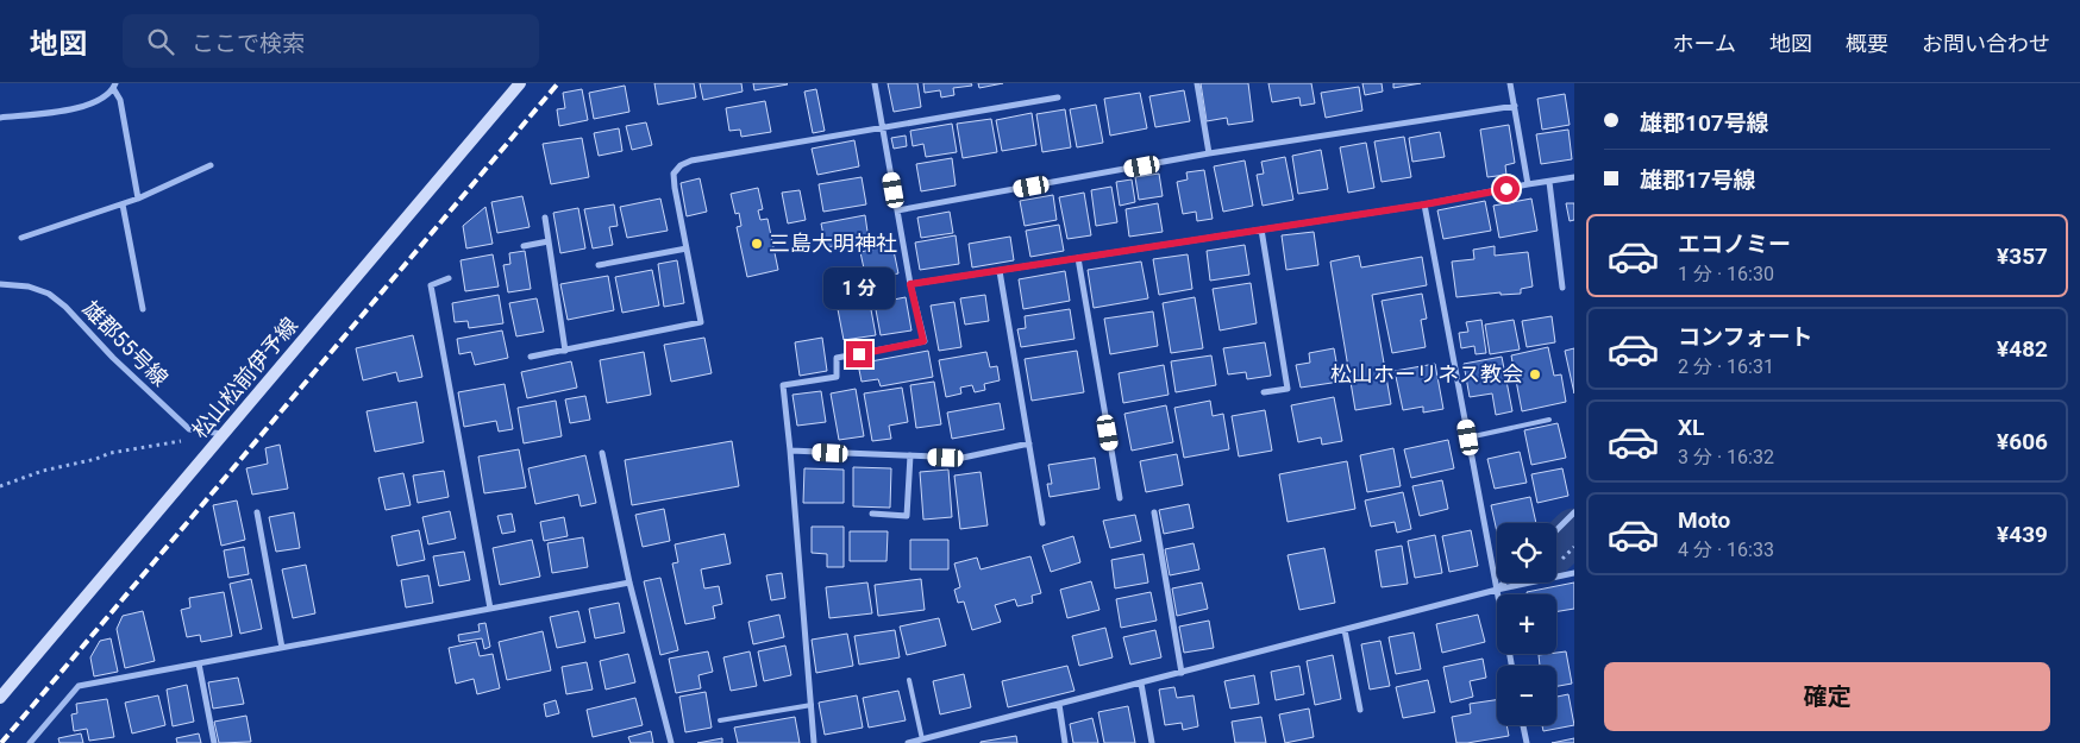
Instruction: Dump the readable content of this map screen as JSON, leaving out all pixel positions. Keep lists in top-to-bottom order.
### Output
{
  "streets": {
    "main road": ["松山松前伊予線"],
    "street": ["雄郡55号線"]
  },
  "crossings": [
    ["雄郡55号線", "松山松前伊予線"]
  ],
  "places": ["三島大明神社", "松山ホーリネス教会"],
  "page": {
    "header": "地図",
    "search": "ここで検索",
    "nav": [
      "ホーム",
      "地図",
      "概要",
      "お問い合わせ"
    ],
    "banner": ["雄郡107号線", "雄郡17号線"],
    "list": [
      {
        "name": "エコノミー",
        "note": "1 分 · 16:30",
        "value": "¥357"
      },
      {
        "name": "コンフォート",
        "note": "2 分 · 16:31",
        "value": "¥482"
      },
      {
        "name": "XL",
        "note": "3 分 · 16:32",
        "value": "¥606"
      },
      {
        "name": "Moto",
        "note": "4 分 · 16:33",
        "value": "¥439"
      }
    ],
    "bubble": "1 分",
    "map_buttons": ["+", "−"],
    "buttons": "確定"
  }
}
